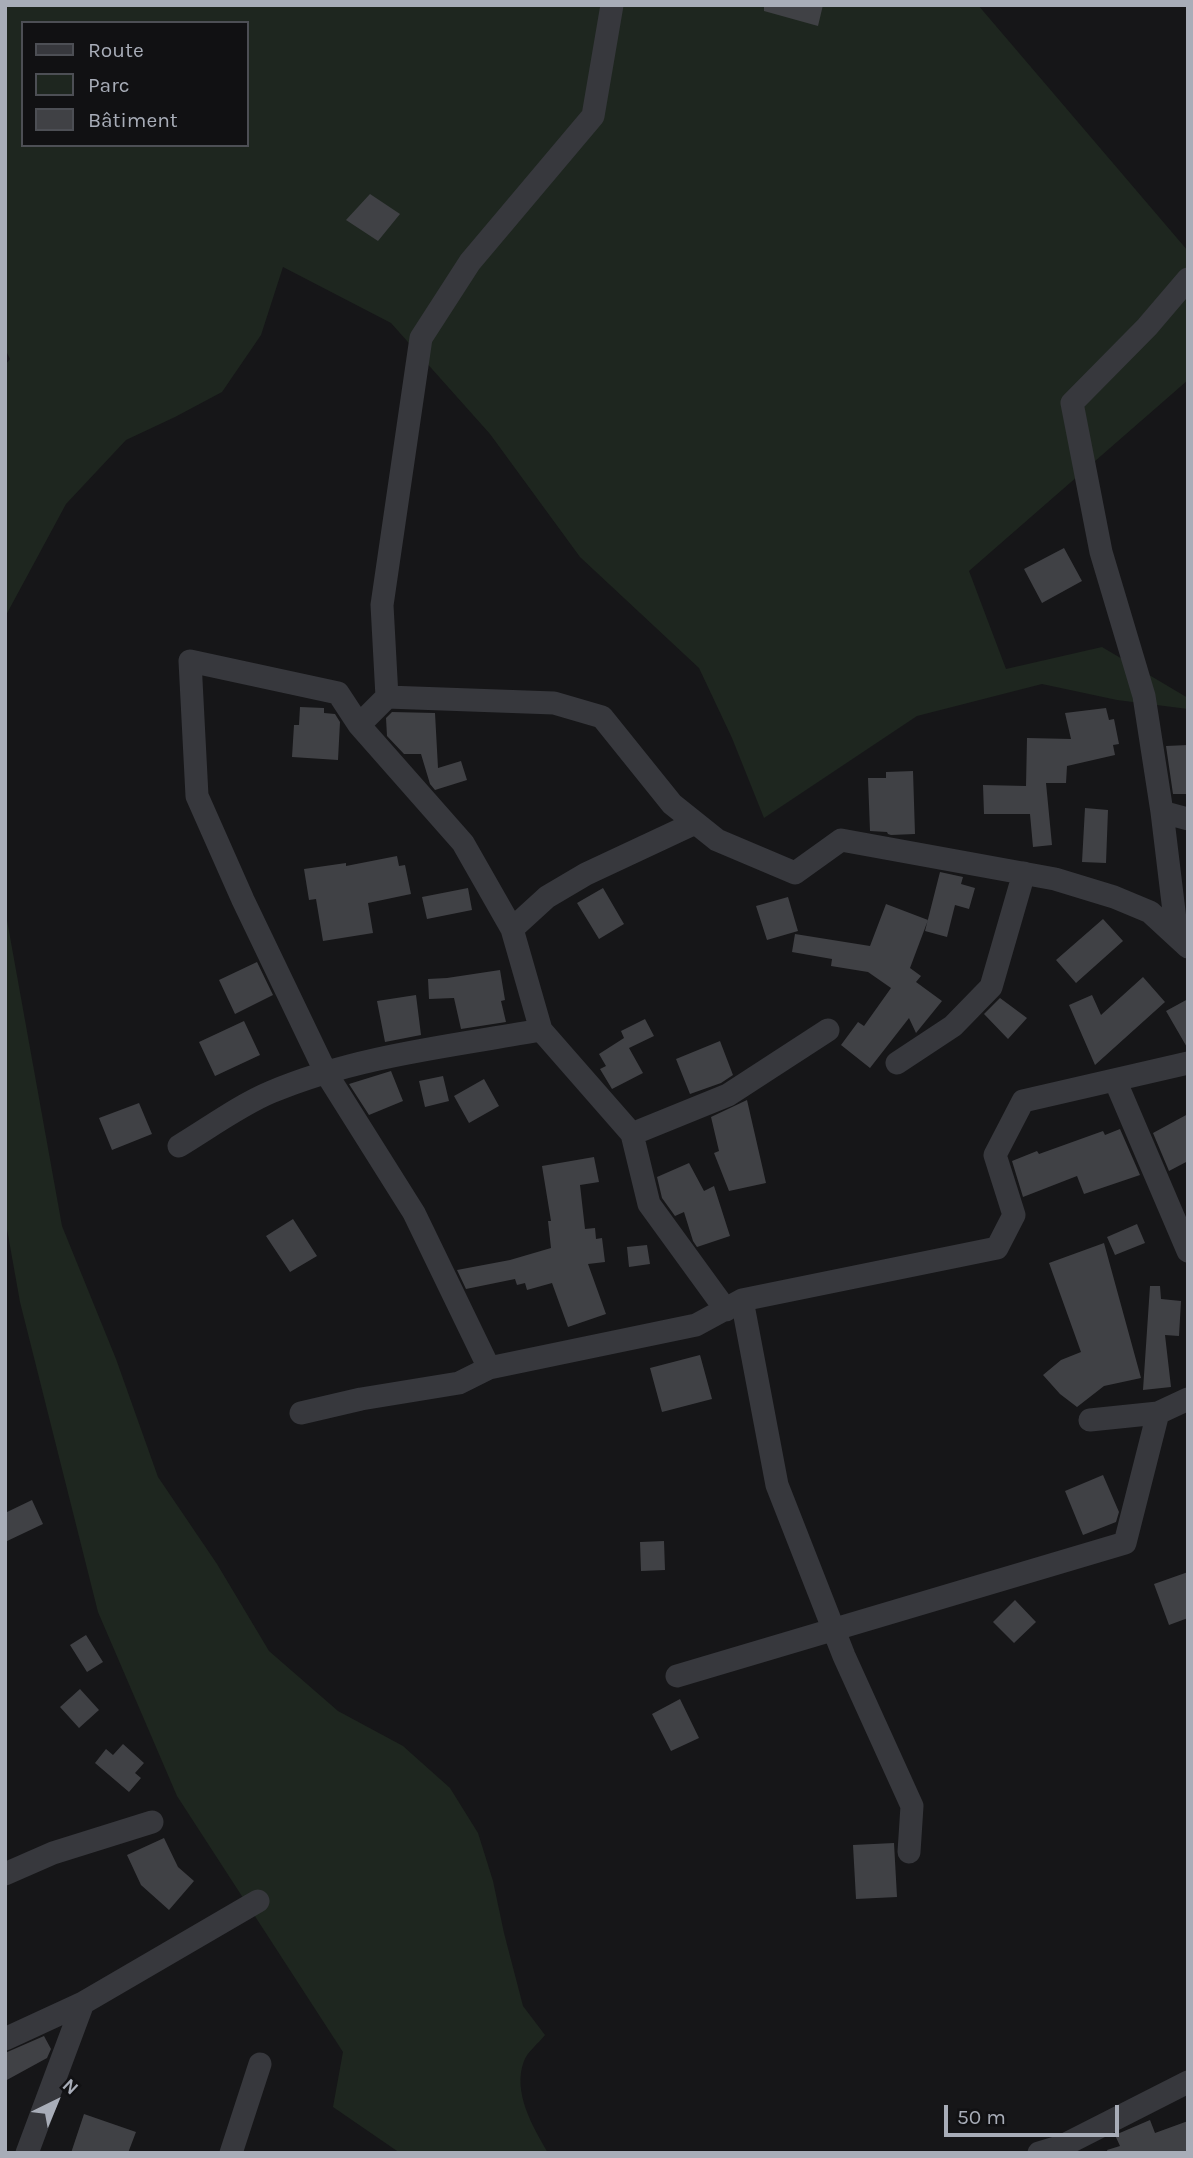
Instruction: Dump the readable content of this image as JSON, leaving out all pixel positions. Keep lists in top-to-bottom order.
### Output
{
  "legend": ["Route", "Parc", "Bâtiment"],
  "scale_bar": "50 m",
  "north": "top right"
}
